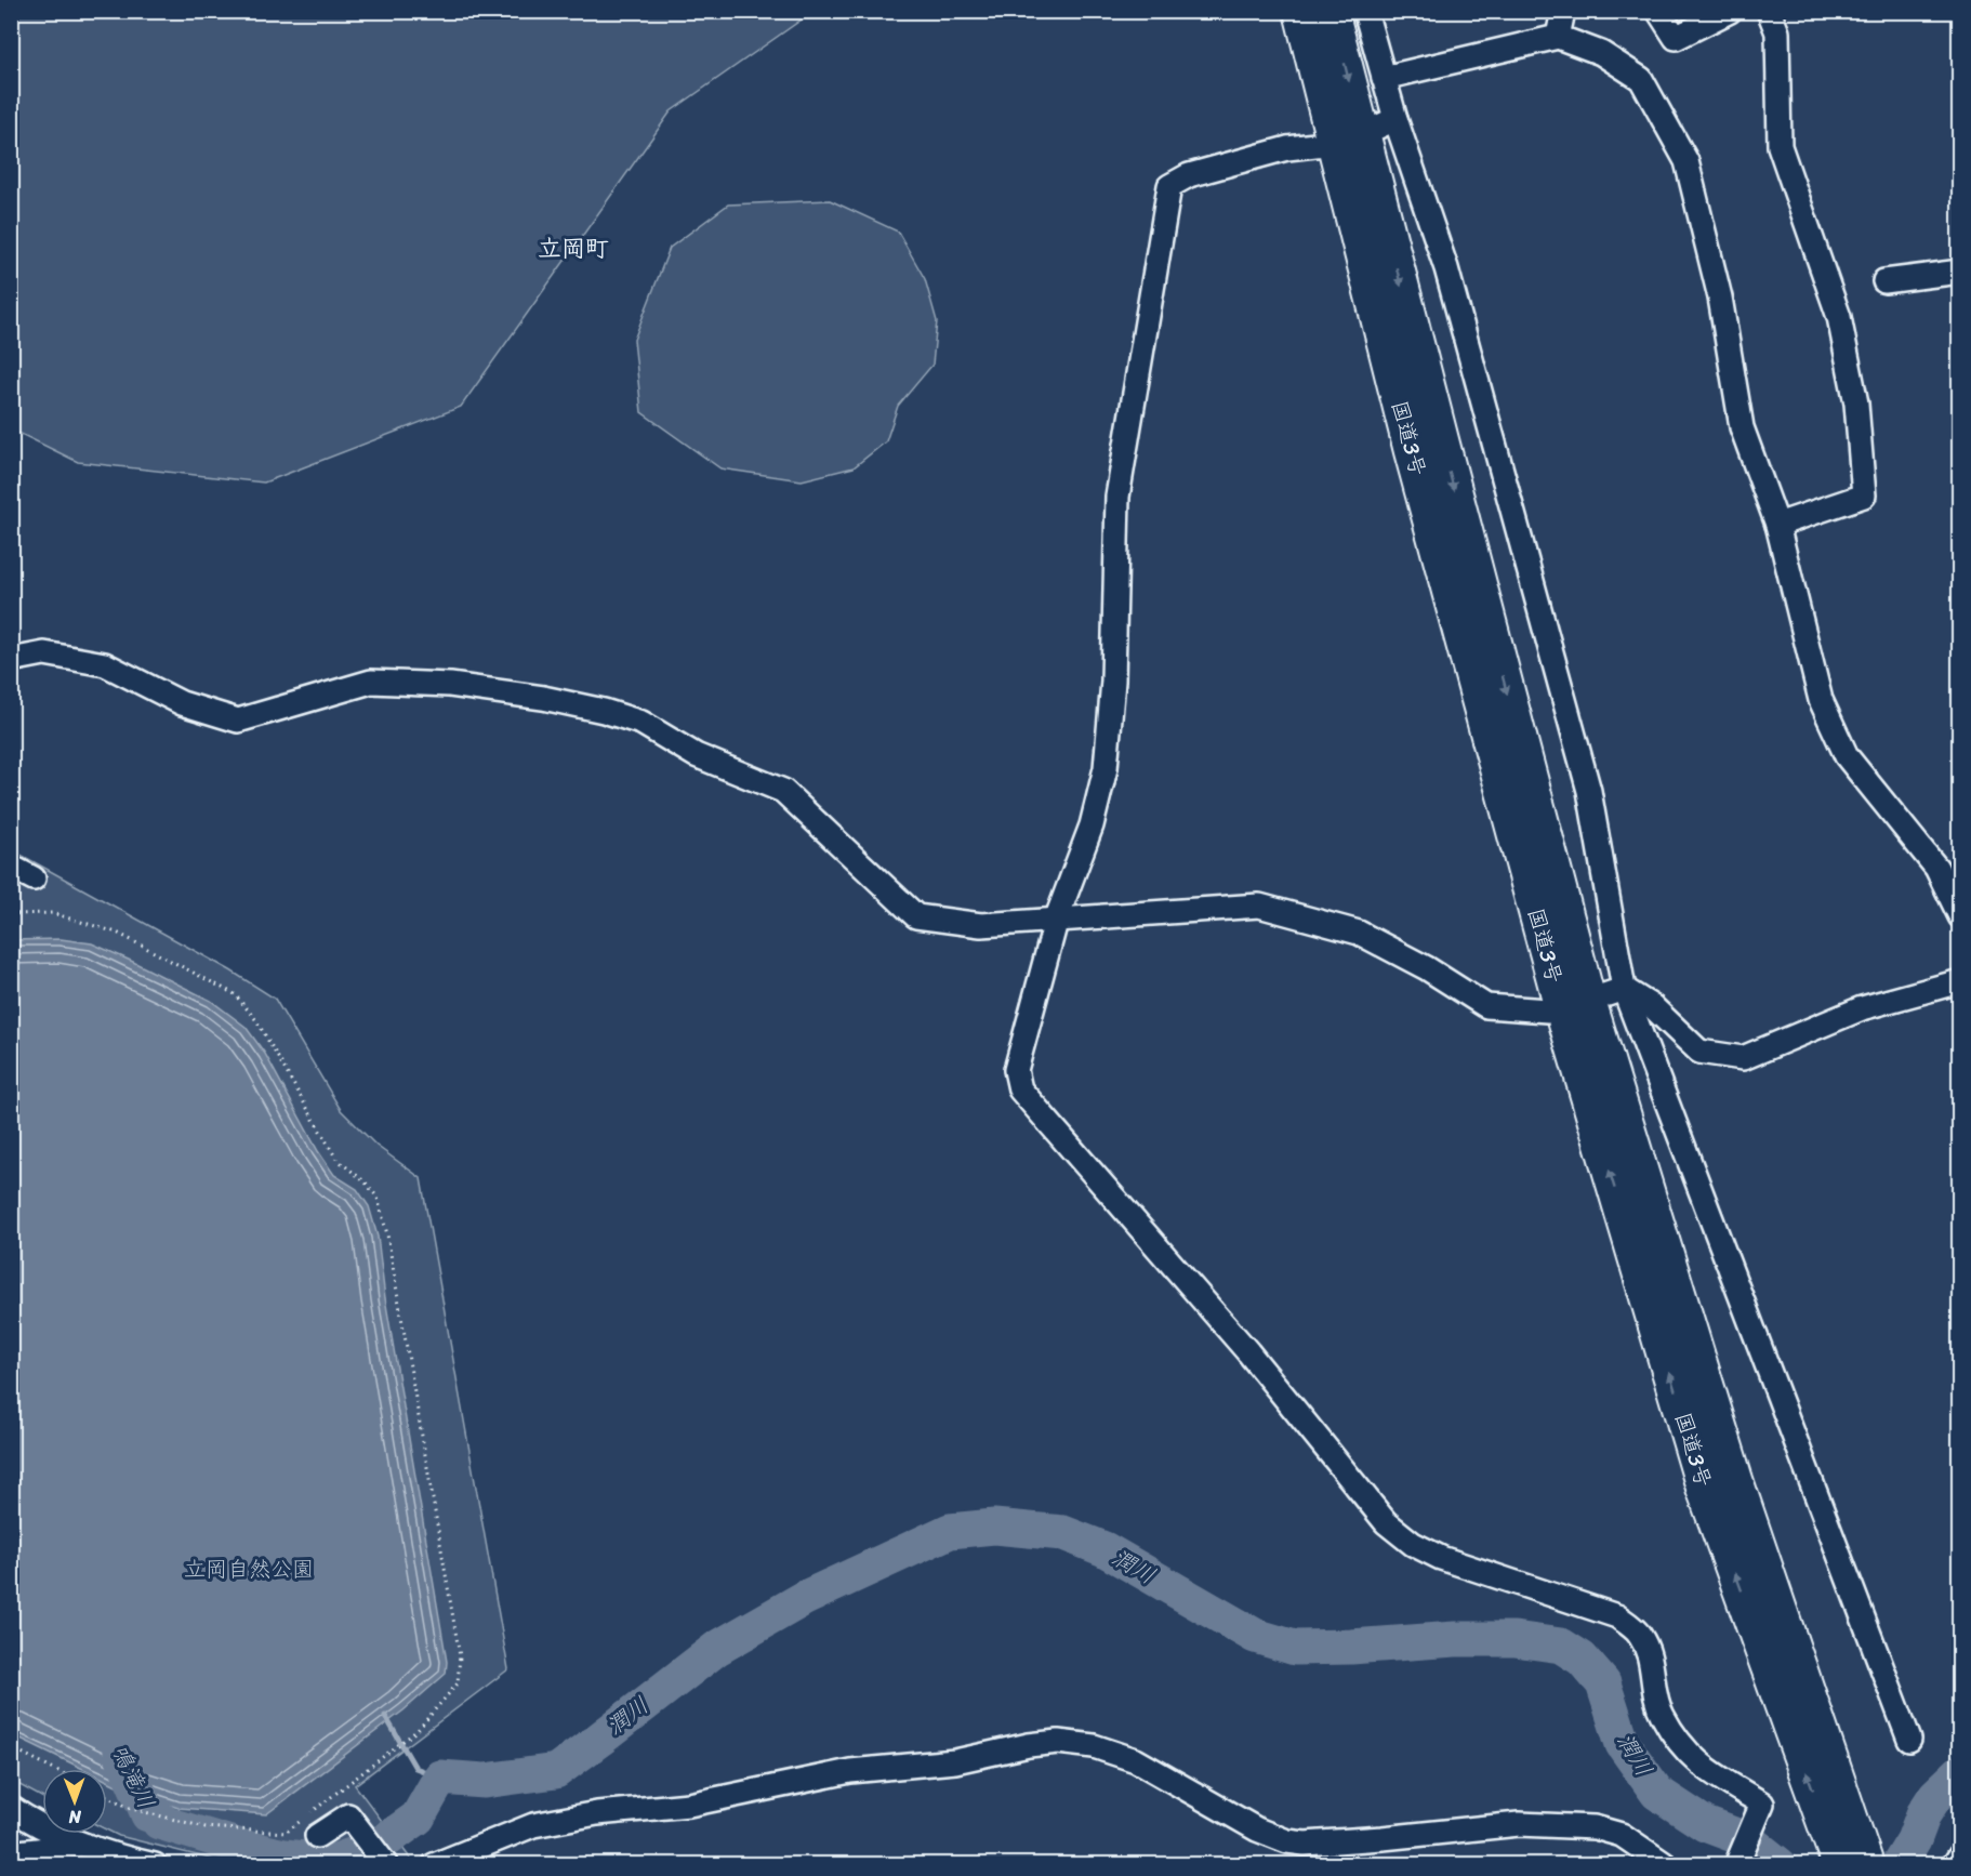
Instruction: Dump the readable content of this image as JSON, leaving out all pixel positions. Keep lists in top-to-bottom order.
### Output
{
  "streets": {
    "highway": ["国道3号"]
  },
  "districts": ["立岡町"],
  "water": ["潤川", "鳴滝川"],
  "parks": ["立岡自然公園"],
  "north": "bottom"
}
